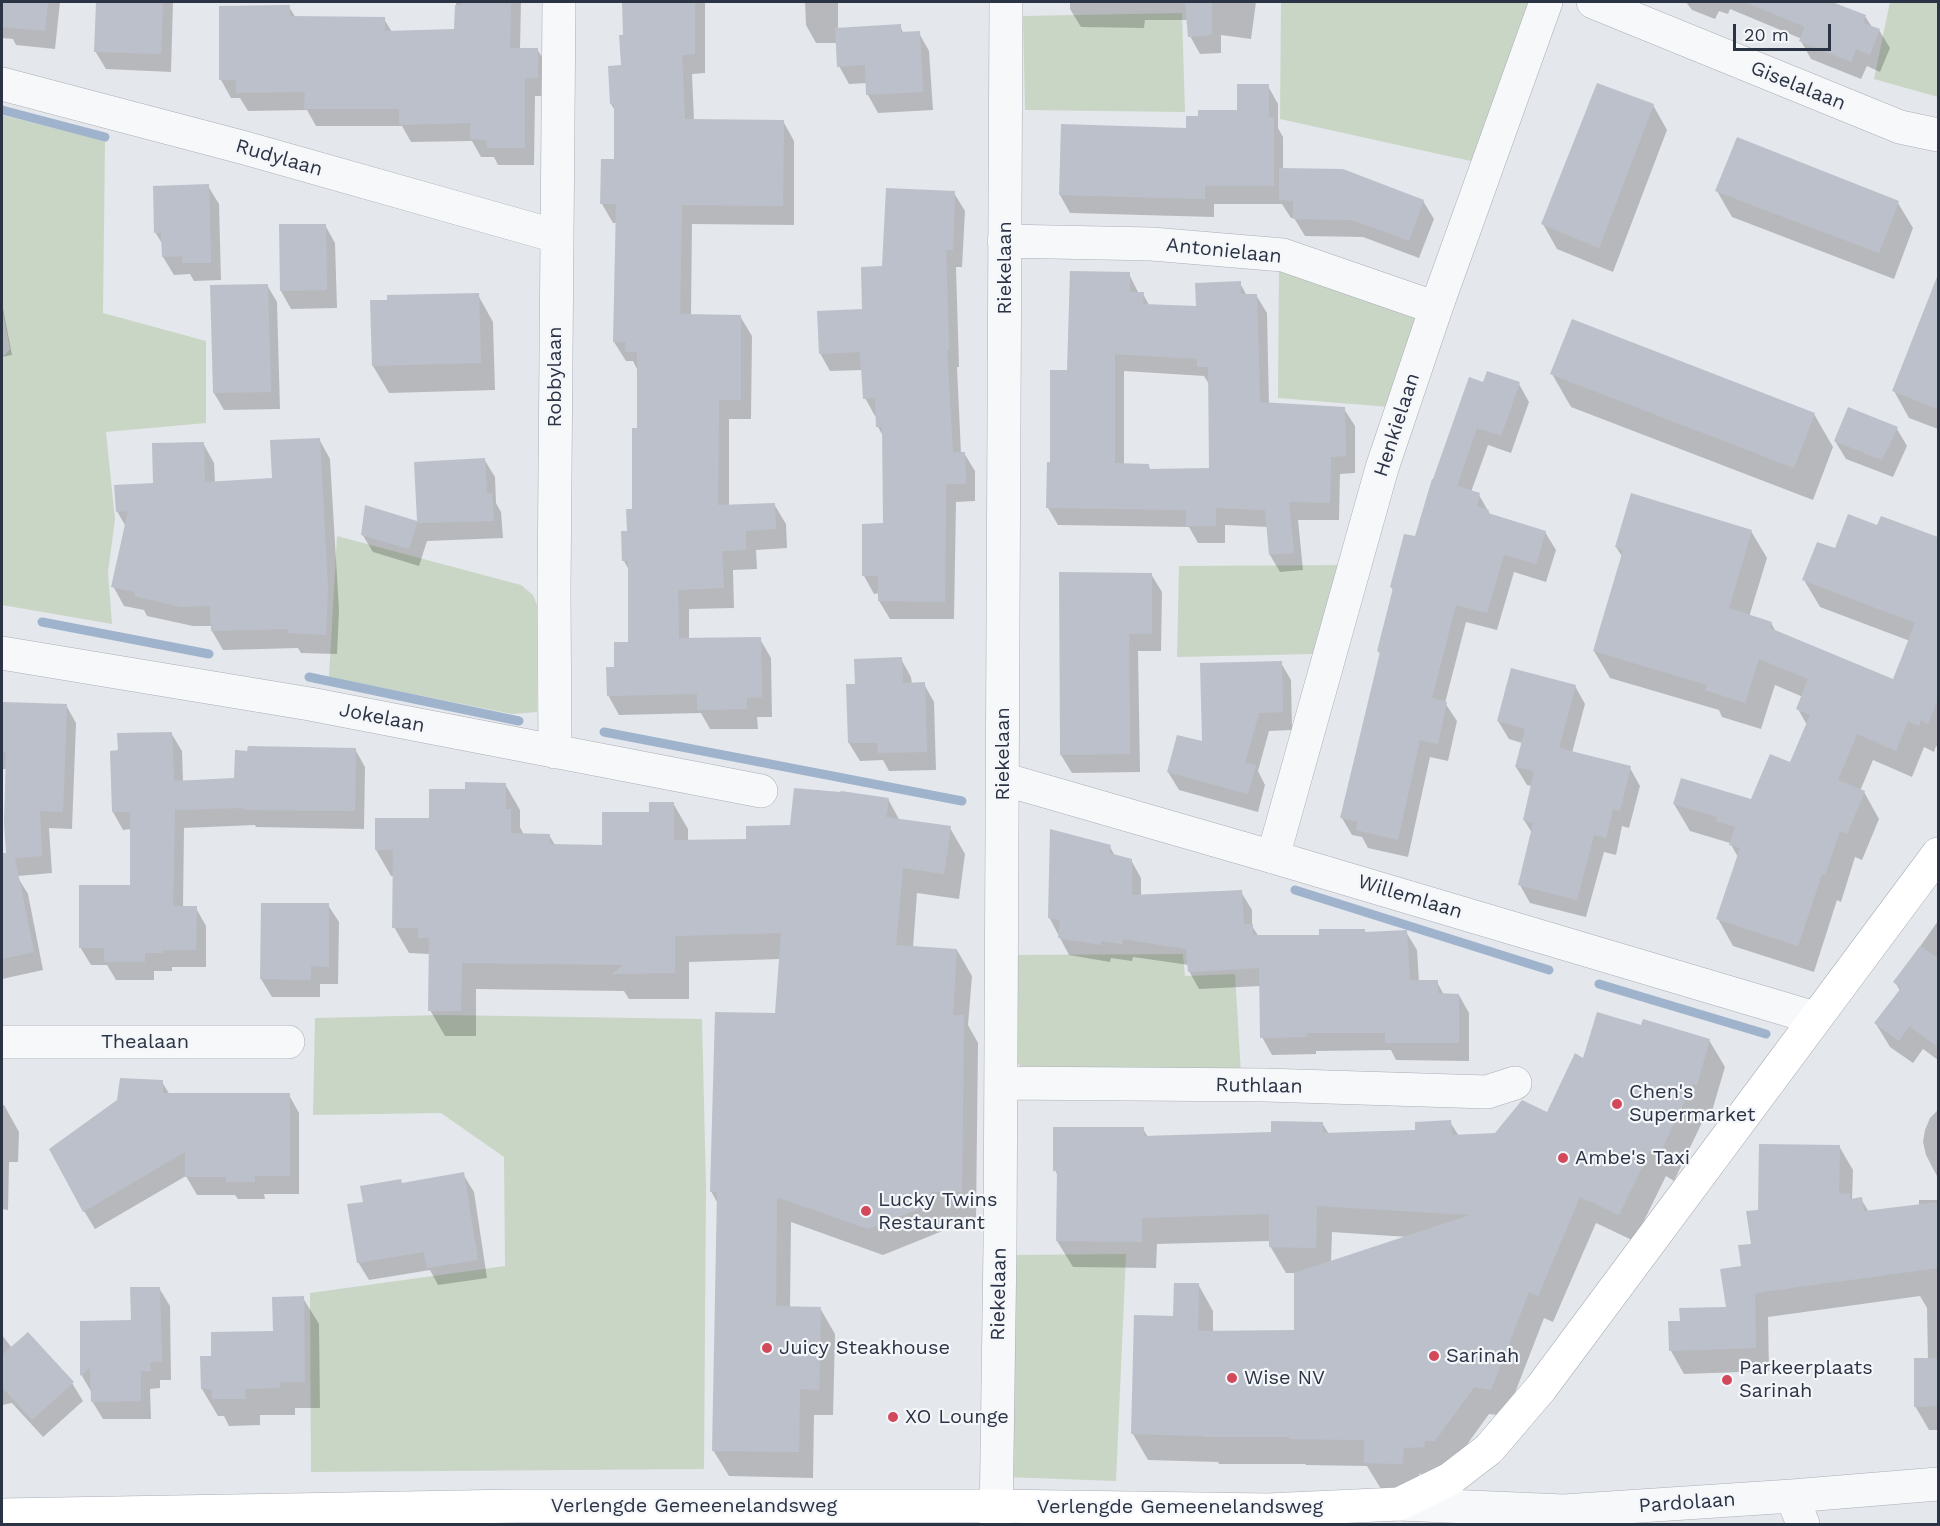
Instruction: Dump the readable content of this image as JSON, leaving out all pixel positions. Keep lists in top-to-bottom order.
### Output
{
  "streets": {
    "street": [
      "Giselalaan",
      "Rudylaan",
      "Antonielaan",
      "Riekelaan",
      "Robbylaan",
      "Henkielaan",
      "Jokelaan",
      "Willemlaan",
      "Thealaan",
      "Ruthlaan",
      "Pardolaan",
      "Verlengde Gemeenelandsweg"
    ]
  },
  "crossings": [
    ["Rudylaan", "Robbylaan"],
    ["Antonielaan", "Riekelaan"],
    ["Antonielaan", "Henkielaan"],
    ["Riekelaan", "Willemlaan"],
    ["Riekelaan", "Ruthlaan"],
    ["Riekelaan", "Verlengde Gemeenelandsweg"],
    ["Robbylaan", "Jokelaan"],
    ["Henkielaan", "Willemlaan"],
    ["Willemlaan", "Verlengde Gemeenelandsweg"],
    ["Pardolaan", "Verlengde Gemeenelandsweg"]
  ],
  "places": [
    "Chen's Supermarket",
    "Ambe's Taxi",
    "Lucky Twins Restaurant",
    "Juicy Steakhouse",
    "Sarinah",
    "Wise NV",
    "Parkeerplaats Sarinah",
    "XO Lounge"
  ],
  "scale_bar": "20 m"
}
